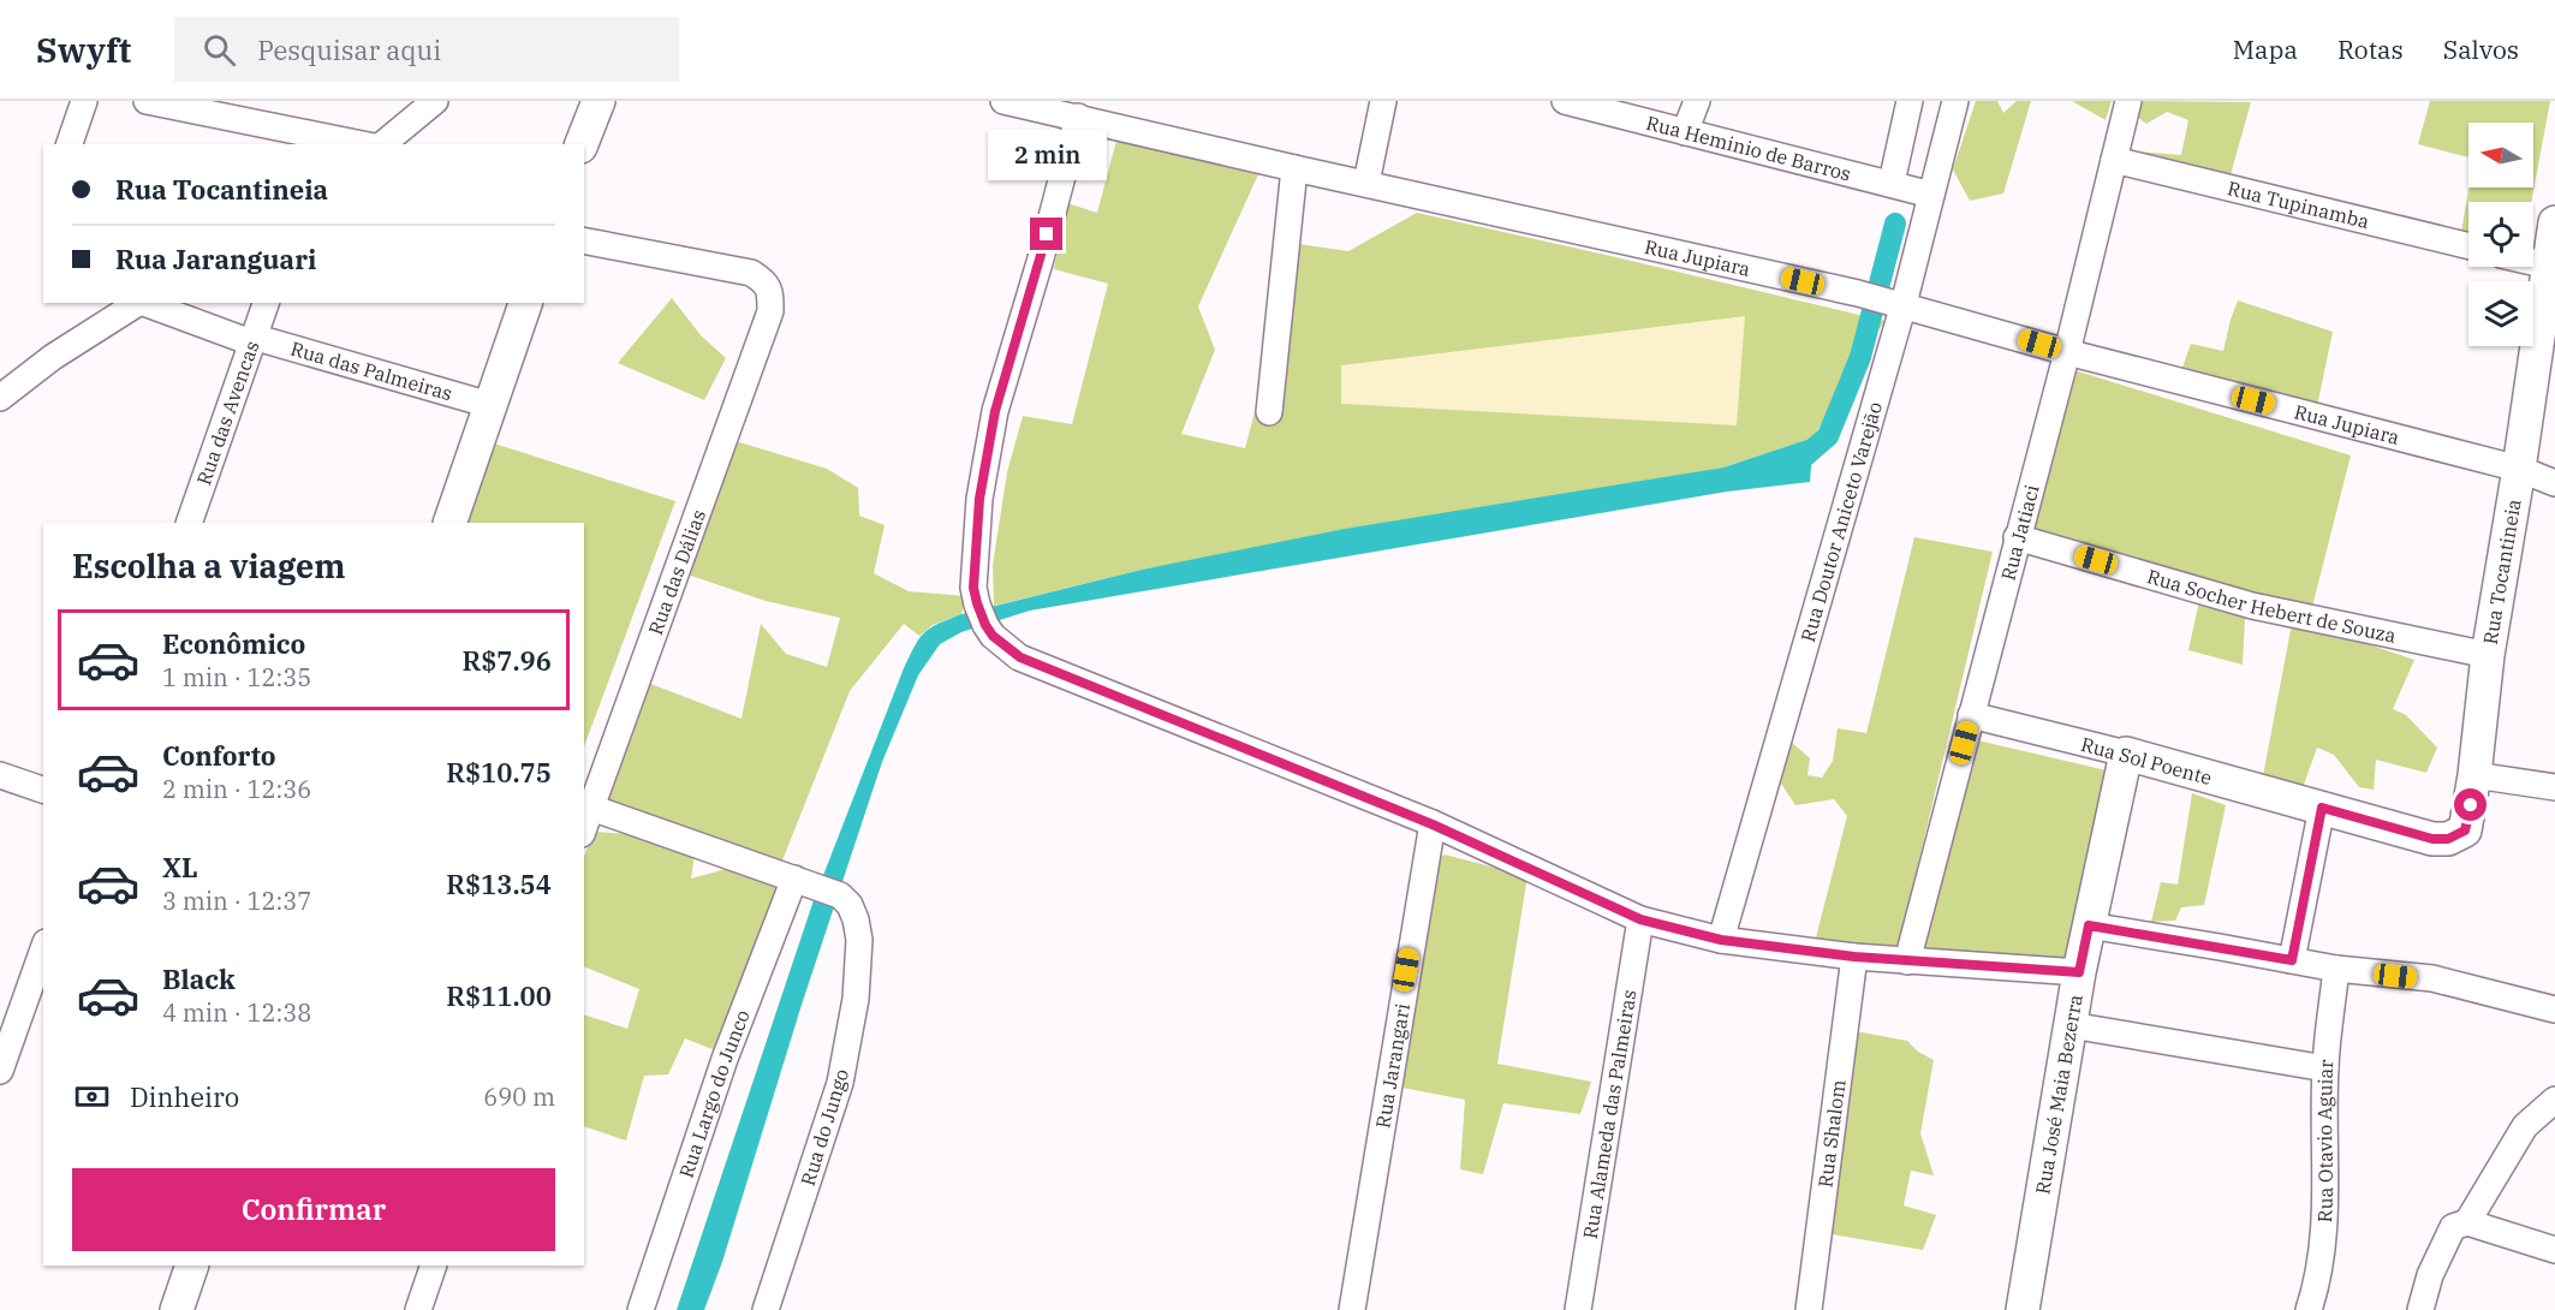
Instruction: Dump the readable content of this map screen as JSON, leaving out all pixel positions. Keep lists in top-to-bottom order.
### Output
{
  "streets": {
    "street": [
      "Rua Heminio de Barros",
      "Rua Tupinamba",
      "Rua Jupiara",
      "Rua das Palmeiras",
      "Rua das Avencas",
      "Rua Doutor Aniceto Varejão",
      "Rua Jatiaci",
      "Rua das Dálias",
      "Rua Tocantineia",
      "Rua Socher Hebert de Souza",
      "Rua Sol Poente",
      "Rua Jarangari",
      "Rua Largo do Junco",
      "Rua José Maia Bezerra",
      "Rua Alameda das Palmeiras",
      "Rua do Jungo",
      "Rua Shalom",
      "Rua Otavio Aguiar"
    ]
  },
  "crossings": [
    ["Rua Heminio de Barros", "Rua Doutor Aniceto Varejão"],
    ["Rua Tupinamba", "Rua Jatiaci"],
    ["Rua Jupiara", "Rua Doutor Aniceto Varejão"],
    ["Rua Jupiara", "Rua Jatiaci"],
    ["Rua Jupiara", "Rua Tocantineia"],
    ["Rua das Palmeiras", "Rua das Avencas"],
    ["Rua Jatiaci", "Rua Socher Hebert de Souza"],
    ["Rua Jatiaci", "Rua Sol Poente"],
    ["Rua Tocantineia", "Rua Socher Hebert de Souza"],
    ["Rua Tocantineia", "Rua Sol Poente"],
    ["Rua Sol Poente", "Rua José Maia Bezerra"],
    ["Rua Largo do Junco", "Rua do Jungo"]
  ],
  "north": "left",
  "page": {
    "header": "Swyft",
    "search": "Pesquisar aqui",
    "nav": ["Mapa", "Rotas", "Salvos"],
    "bubble": "2 min",
    "banner": ["Rua Tocantineia", "Rua Jaranguari"],
    "heading": "Escolha a viagem",
    "list": [
      {
        "name": "Econômico",
        "note": "1 min · 12:35",
        "value": "R$7.96"
      },
      {
        "name": "Conforto",
        "note": "2 min · 12:36",
        "value": "R$10.75"
      },
      {
        "name": "XL",
        "note": "3 min · 12:37",
        "value": "R$13.54"
      },
      {
        "name": "Black",
        "note": "4 min · 12:38",
        "value": "R$11.00"
      }
    ],
    "pay": ["Dinheiro", "690 m"],
    "buttons": "Confirmar"
  }
}
